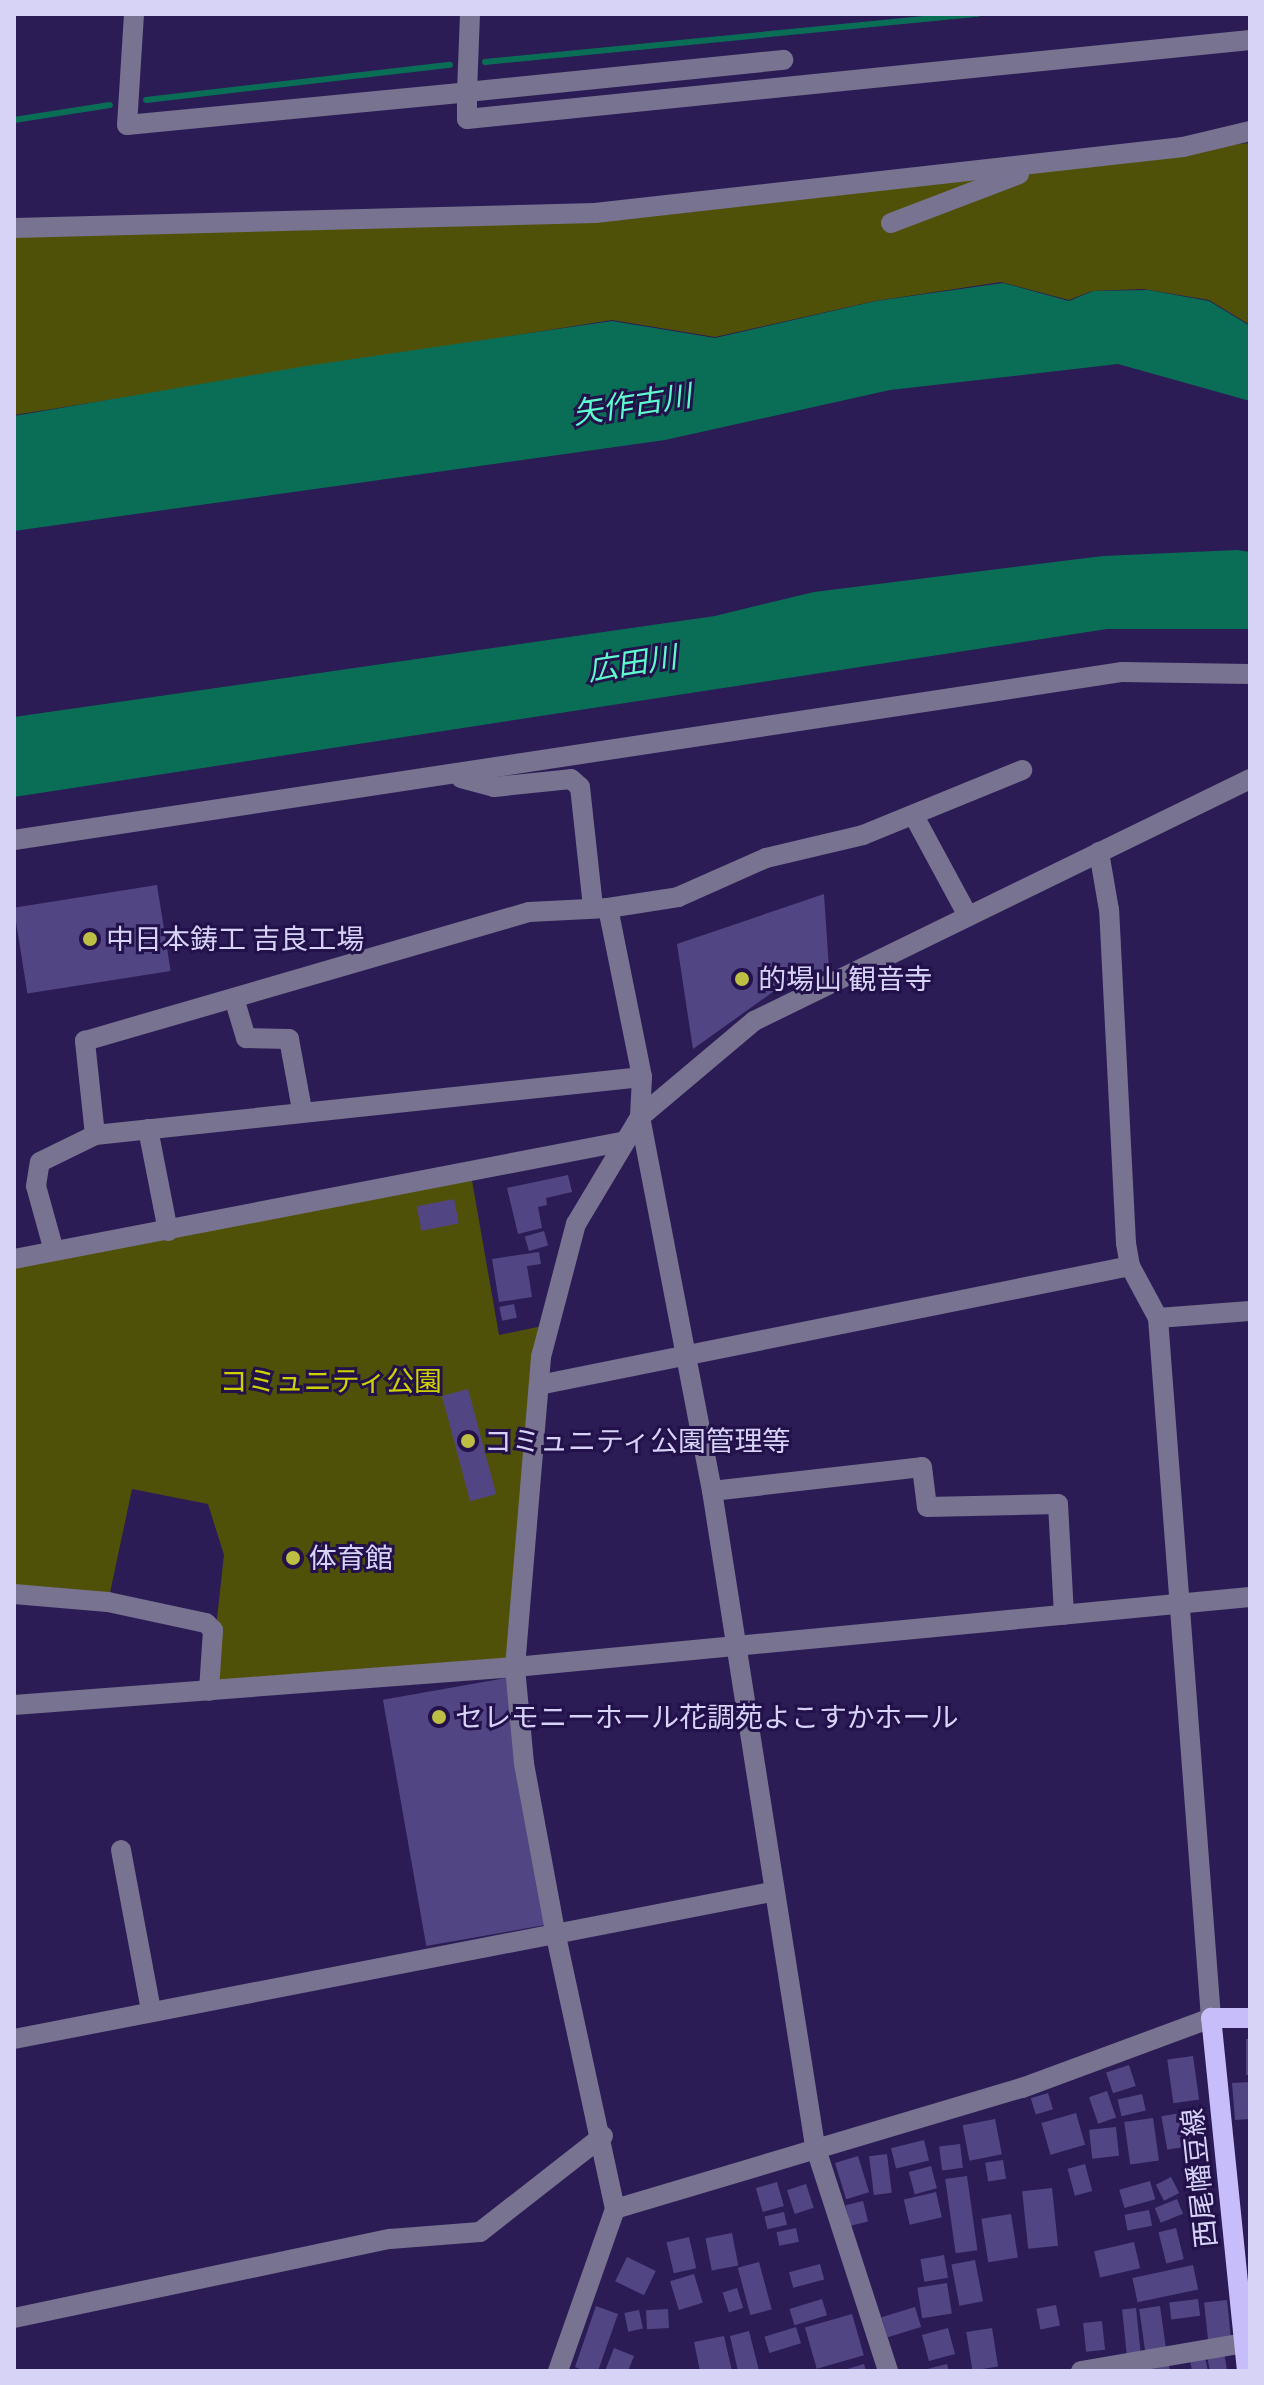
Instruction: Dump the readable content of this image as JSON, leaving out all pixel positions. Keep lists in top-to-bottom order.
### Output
{
  "streets": {
    "main road": ["西尾幡豆線"]
  },
  "water": ["矢作古川", "広田川"],
  "parks": ["コミュニティ公園"],
  "places": [
    "中日本鋳工 吉良工場",
    "的場山 観音寺",
    "コミュニティ公園管理等",
    "体育館",
    "セレモニーホール花調苑よこすかホール"
  ]
}
